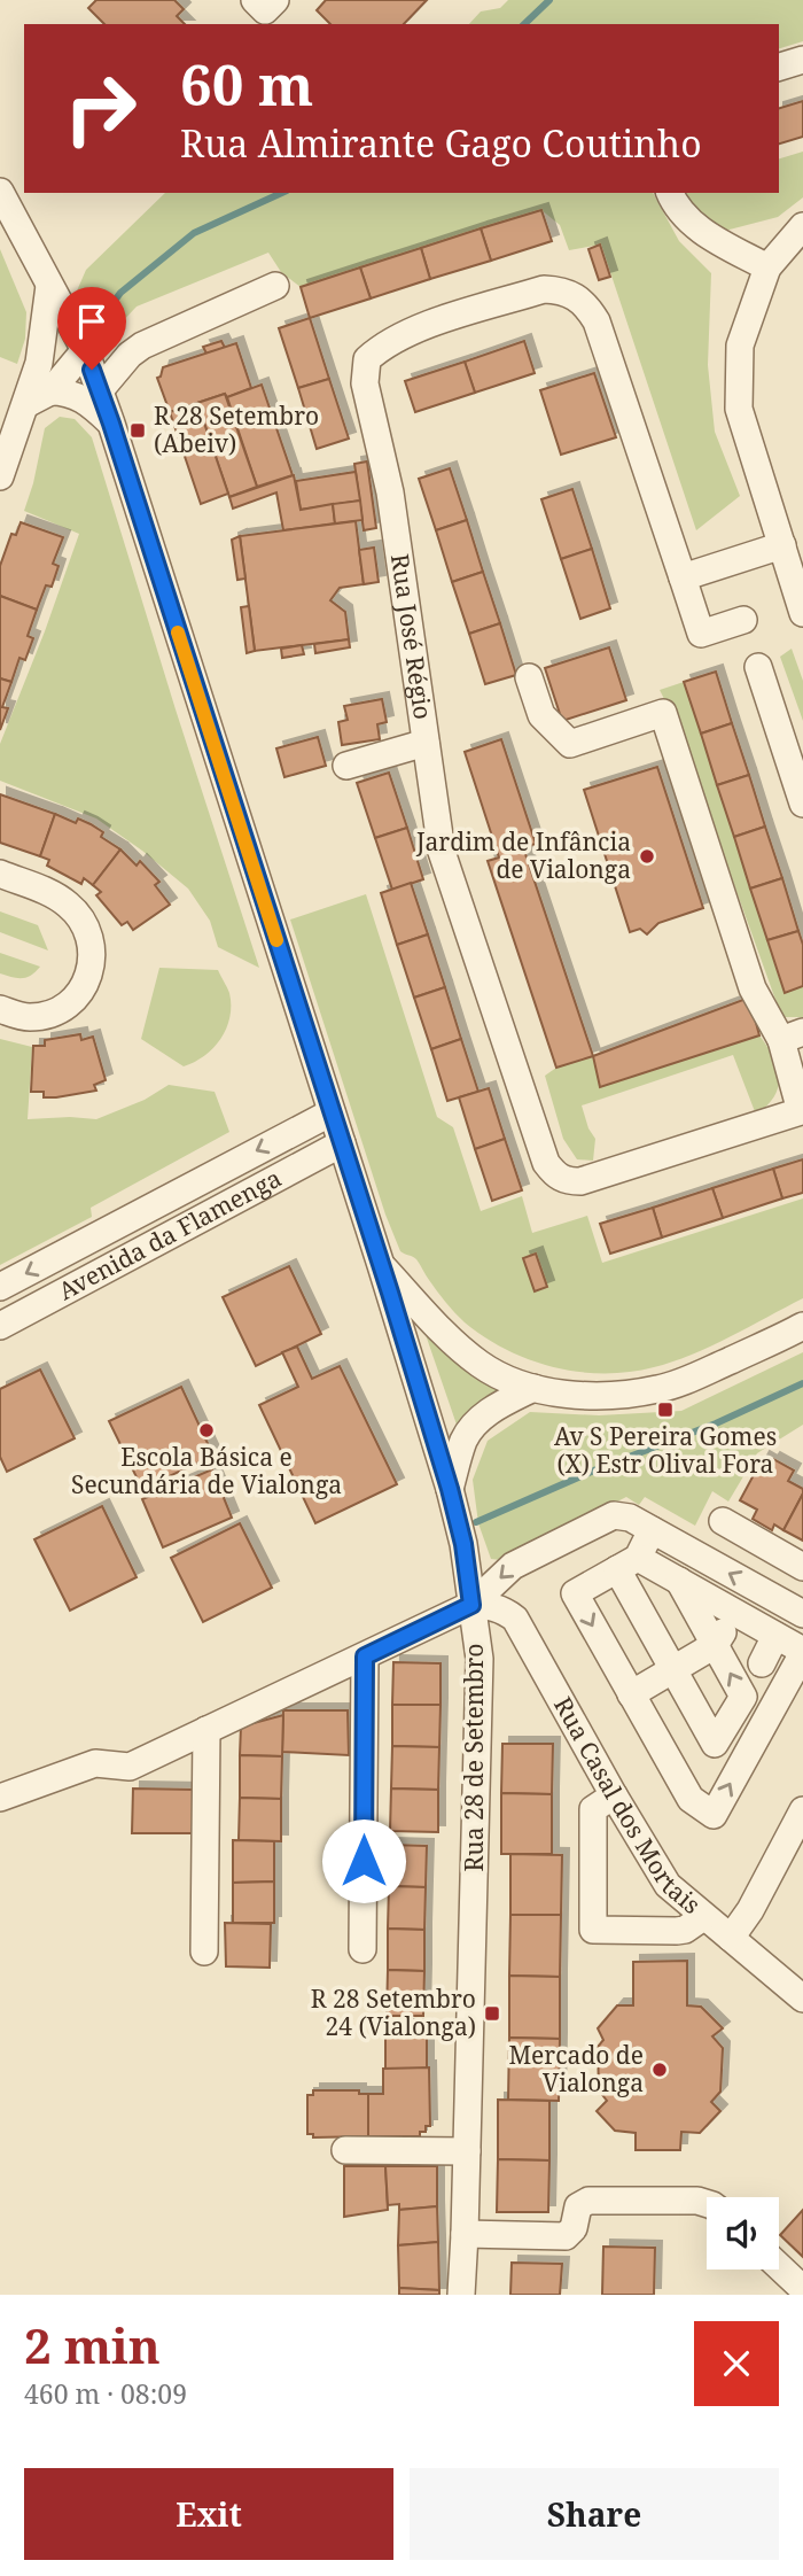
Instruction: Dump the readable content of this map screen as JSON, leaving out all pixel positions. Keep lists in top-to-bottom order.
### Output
{
  "streets": {
    "street": [
      "Rua José Régio",
      "Avenida da Flamenga",
      "Rua 28 de Setembro",
      "Rua Casal dos Mortais"
    ]
  },
  "crossings": [
    ["Avenida da Flamenga", "Rua 28 de Setembro"],
    ["Rua 28 de Setembro", "Rua Casal dos Mortais"]
  ],
  "places": {
    "transit": ["R 28 Setembro (Abeiv)", "Av S Pereira Gomes (X) Estr Olival Fora", "R 28 Setembro 24 (Vialonga)"],
    "other": ["Jardim de Infância de Vialonga", "Escola Básica e Secundária de Vialonga", "Mercado de Vialonga"]
  },
  "page": {
    "turn": ["60 m", "Rua Almirante Gago Coutinho"],
    "heading": ["2 min", "460 m · 08:09"],
    "buttons": ["Exit", "Share"]
  }
}
